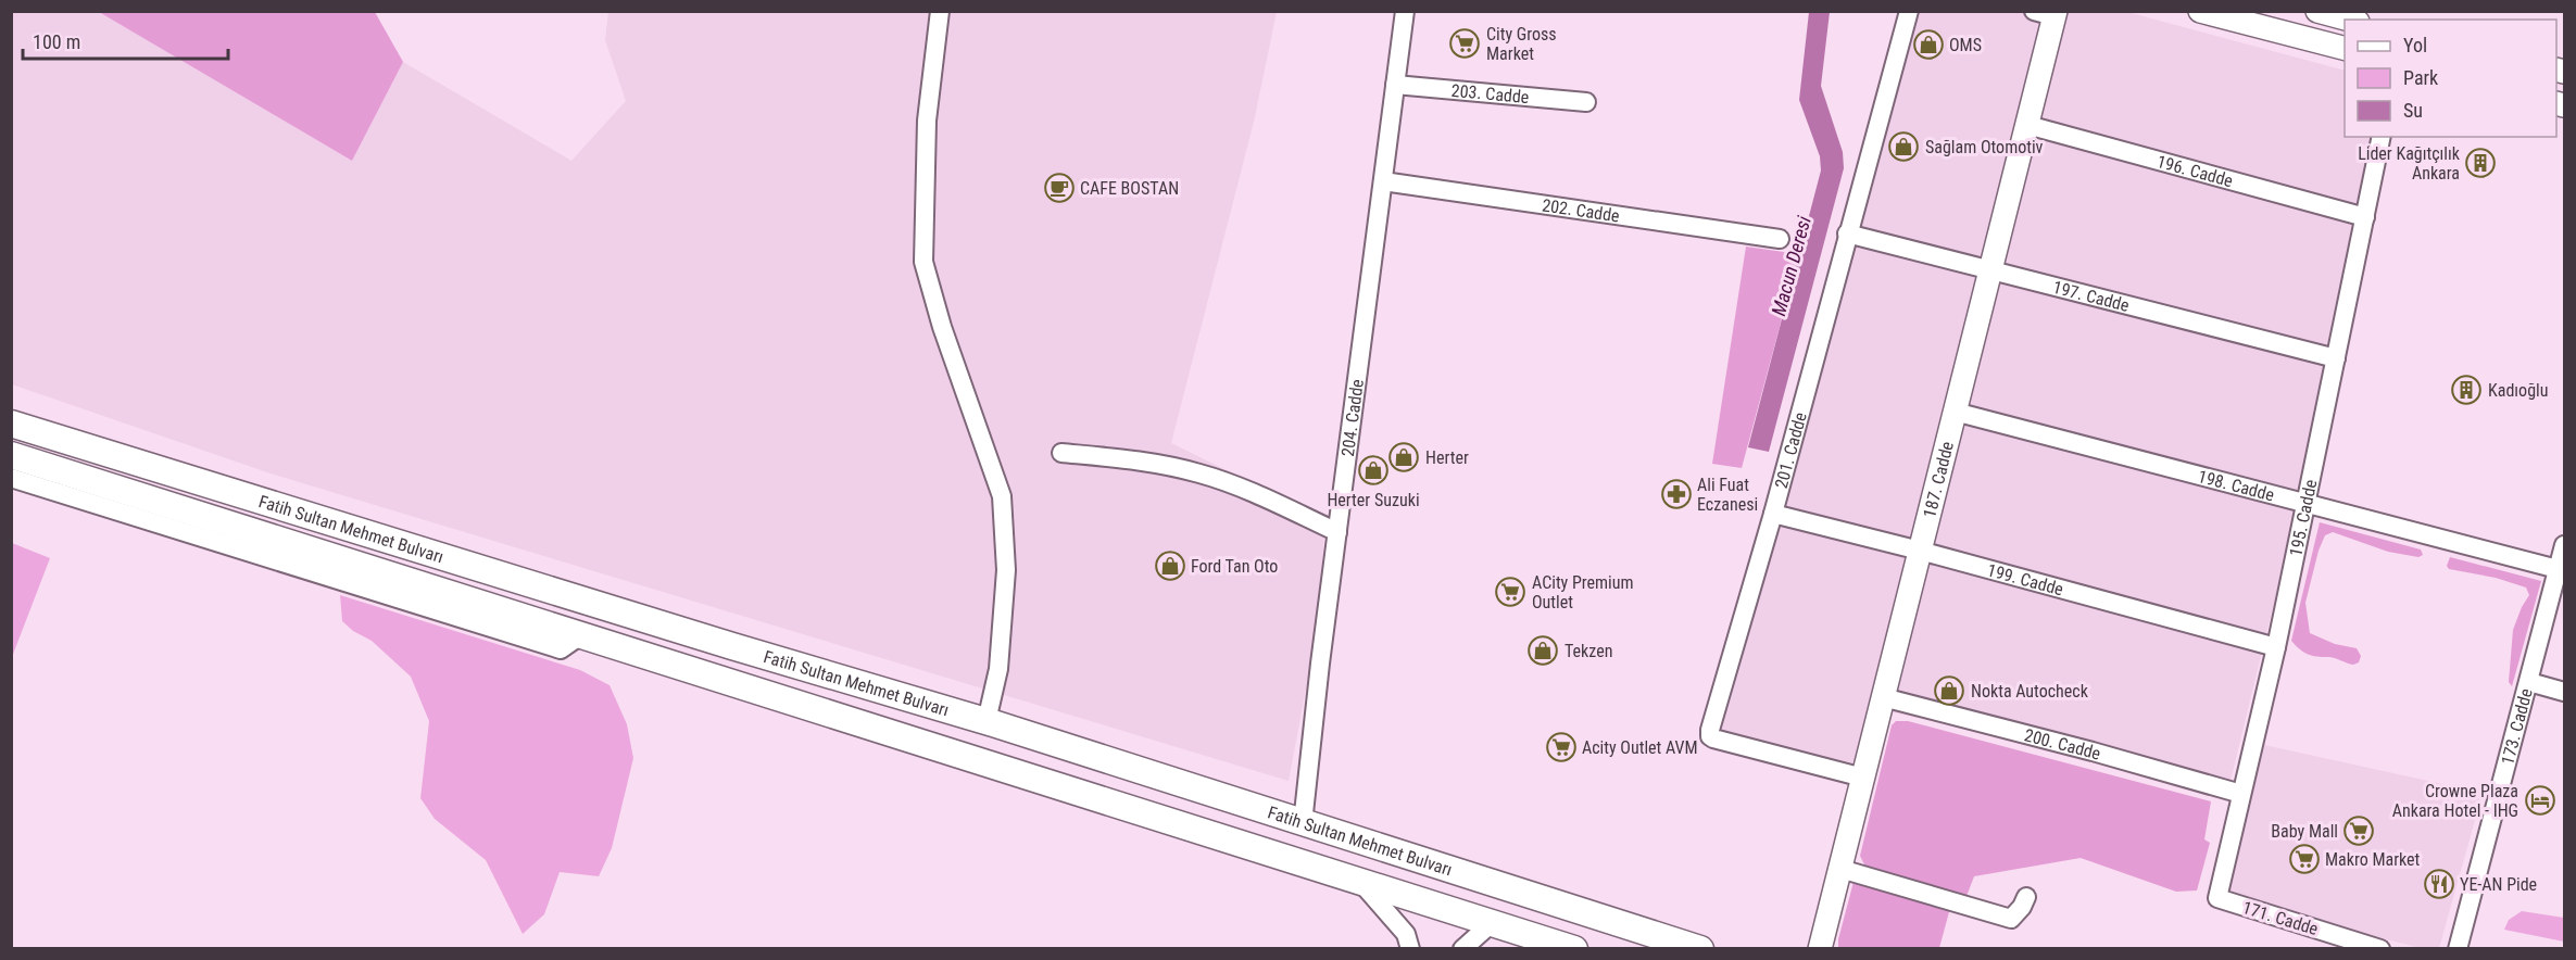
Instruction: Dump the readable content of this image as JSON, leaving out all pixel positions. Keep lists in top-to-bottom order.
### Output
{
  "streets": {
    "highway": ["Fatih Sultan Mehmet Bulvarı"],
    "main road": ["187. Cadde"],
    "street": [
      "203. Cadde",
      "196. Cadde",
      "202. Cadde",
      "197. Cadde",
      "204. Cadde",
      "201. Cadde",
      "198. Cadde",
      "195. Cadde",
      "199. Cadde",
      "173. Cadde",
      "200. Cadde",
      "171. Cadde"
    ]
  },
  "crossings": [
    ["203. Cadde", "204. Cadde"],
    ["196. Cadde", "187. Cadde"],
    ["196. Cadde", "195. Cadde"],
    ["202. Cadde", "204. Cadde"],
    ["197. Cadde", "201. Cadde"],
    ["197. Cadde", "187. Cadde"],
    ["197. Cadde", "195. Cadde"],
    ["204. Cadde", "Fatih Sultan Mehmet Bulvarı"],
    ["201. Cadde", "187. Cadde"],
    ["201. Cadde", "199. Cadde"],
    ["187. Cadde", "198. Cadde"],
    ["187. Cadde", "199. Cadde"],
    ["187. Cadde", "200. Cadde"],
    ["198. Cadde", "195. Cadde"],
    ["198. Cadde", "173. Cadde"],
    ["195. Cadde", "199. Cadde"],
    ["195. Cadde", "200. Cadde"],
    ["195. Cadde", "171. Cadde"]
  ],
  "water": ["Macun Deresi"],
  "places": {
    "supermarket": [
      "City Gross Market",
      "ACity Premium Outlet",
      "Acity Outlet AVM",
      "Baby Mall",
      "Makro Market"
    ],
    "shop": [
      "OMS",
      "Sağlam Otomotiv",
      "Herter",
      "Herter Suzuki",
      "Ford Tan Oto",
      "Tekzen",
      "Nokta Autocheck"
    ],
    "building": ["Lider Kağıtçılık Ankara", "Kadıoğlu"],
    "cafe": ["CAFE BOSTAN"],
    "pharmacy": ["Ali Fuat Eczanesi"],
    "hotel": ["Crowne Plaza Ankara Hotel - IHG"],
    "restaurant": ["YE-AN Pide"]
  },
  "legend": ["Yol", "Park", "Su"],
  "scale_bar": "100 m"
}
